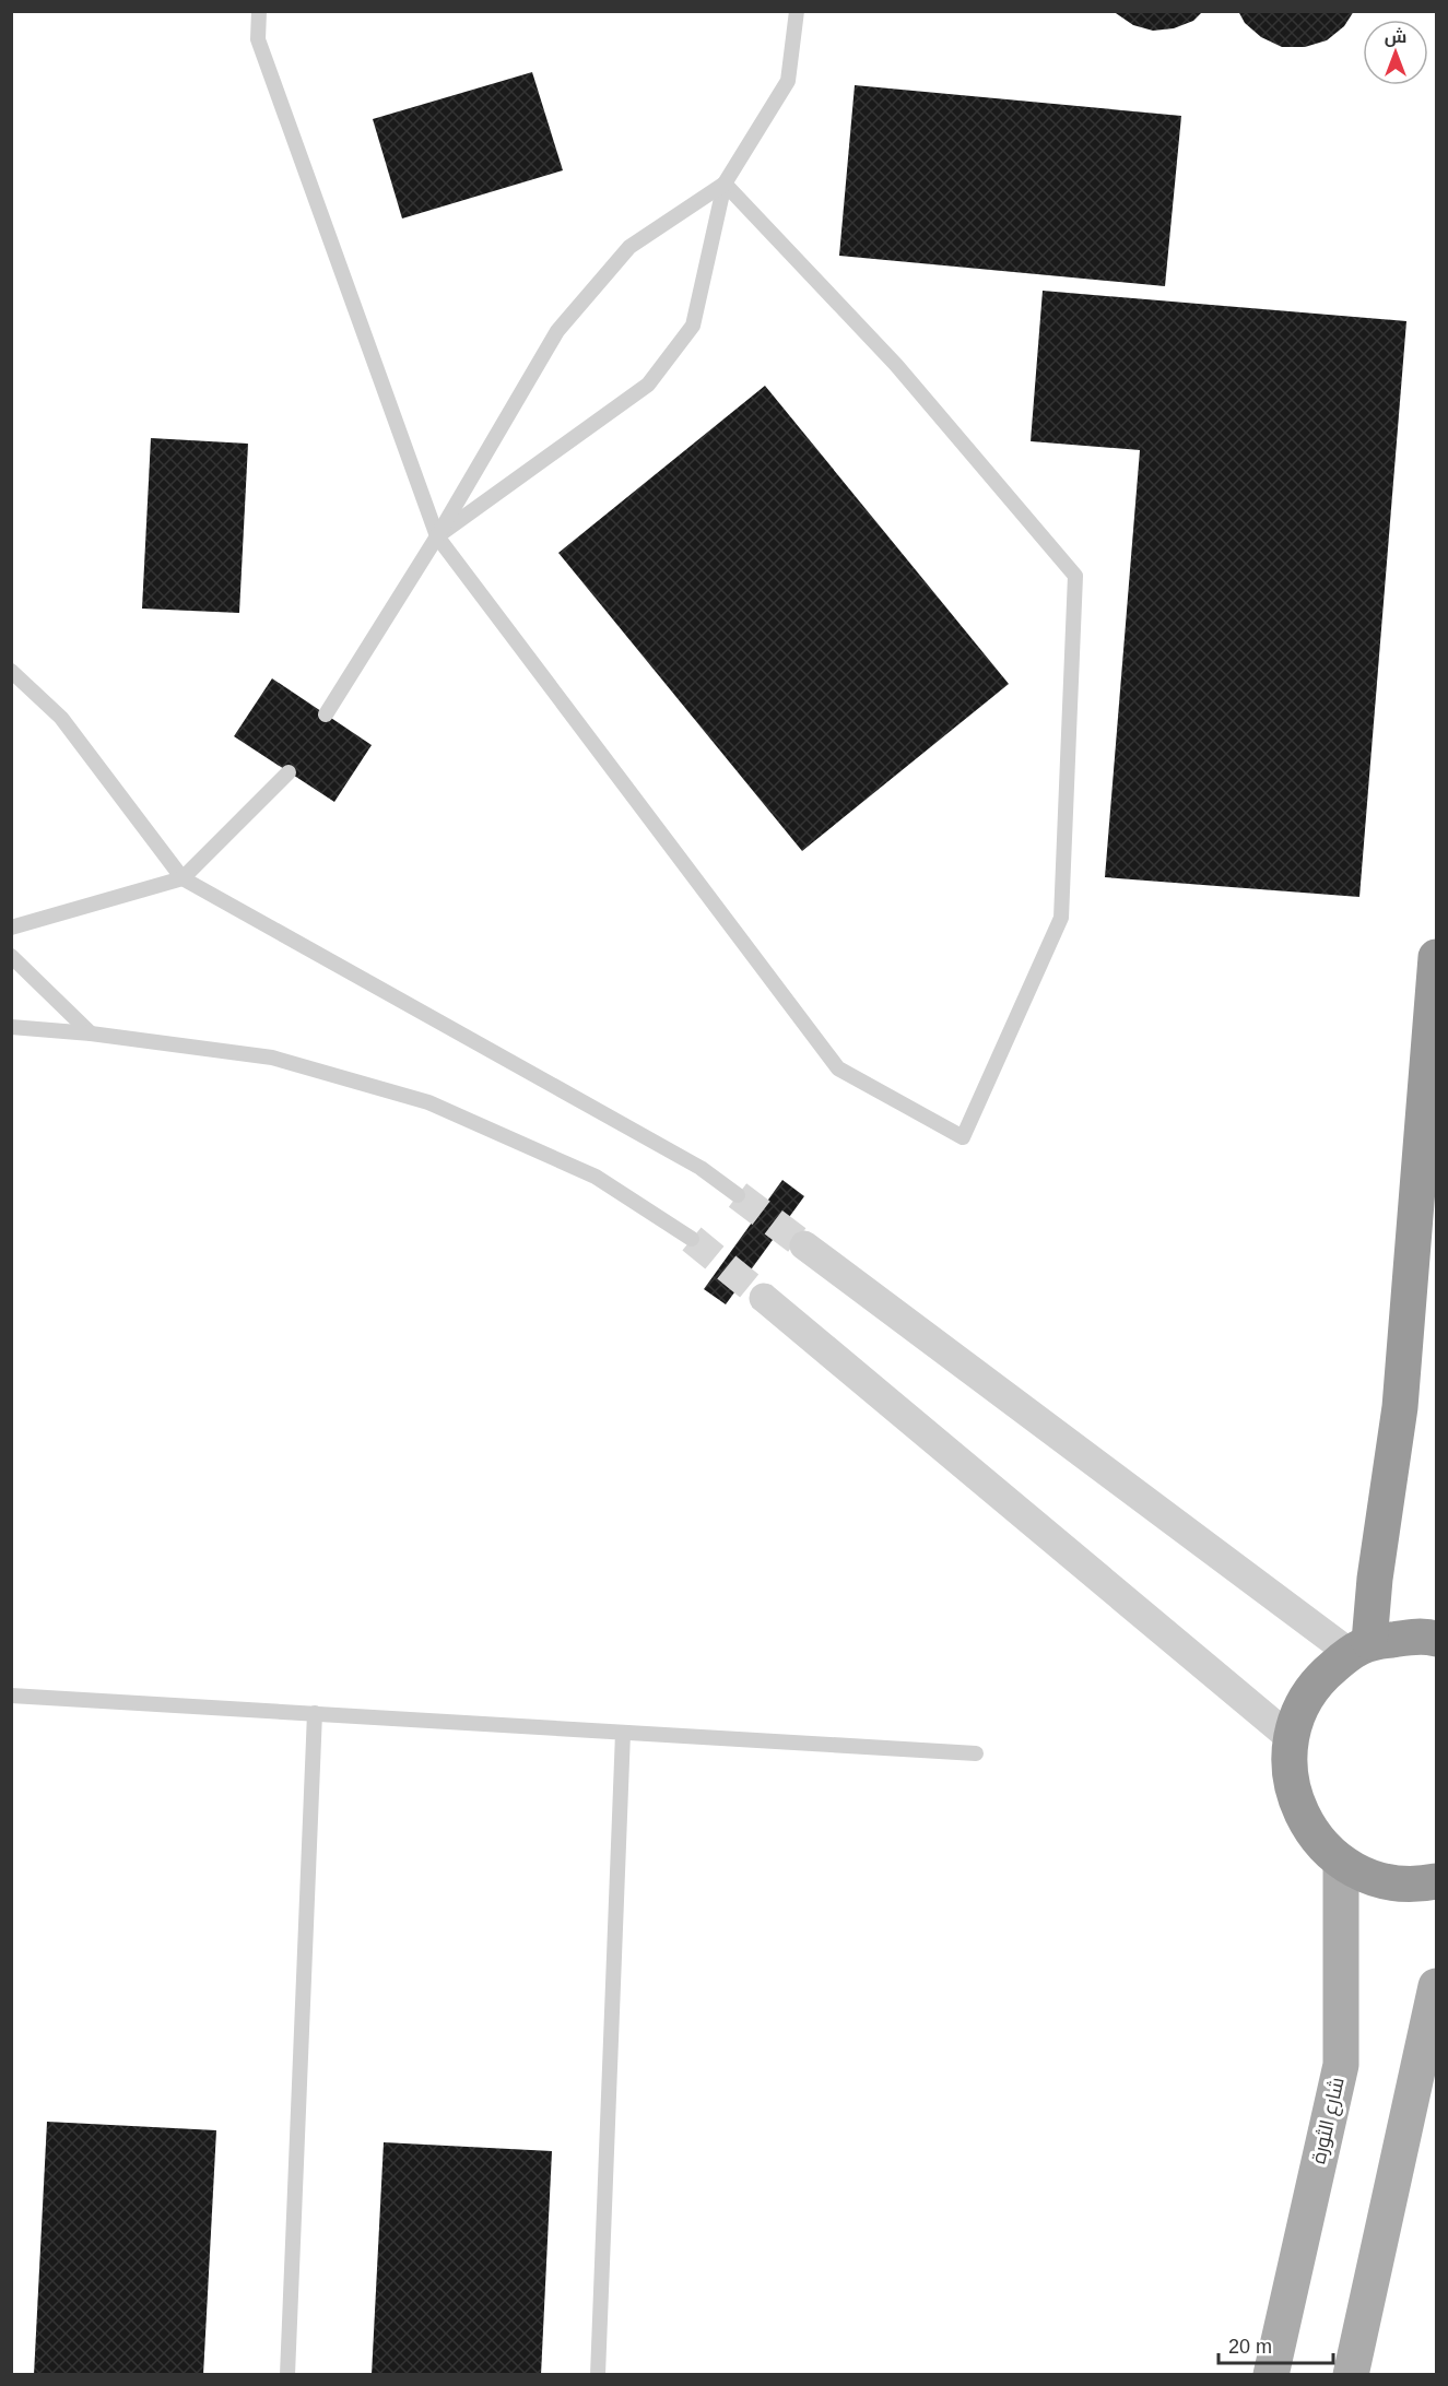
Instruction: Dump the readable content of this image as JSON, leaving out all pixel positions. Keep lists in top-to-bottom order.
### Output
{
  "streets": {
    "main road": ["شارع الثورة"]
  },
  "scale_bar": "20 m",
  "north": "top"
}
